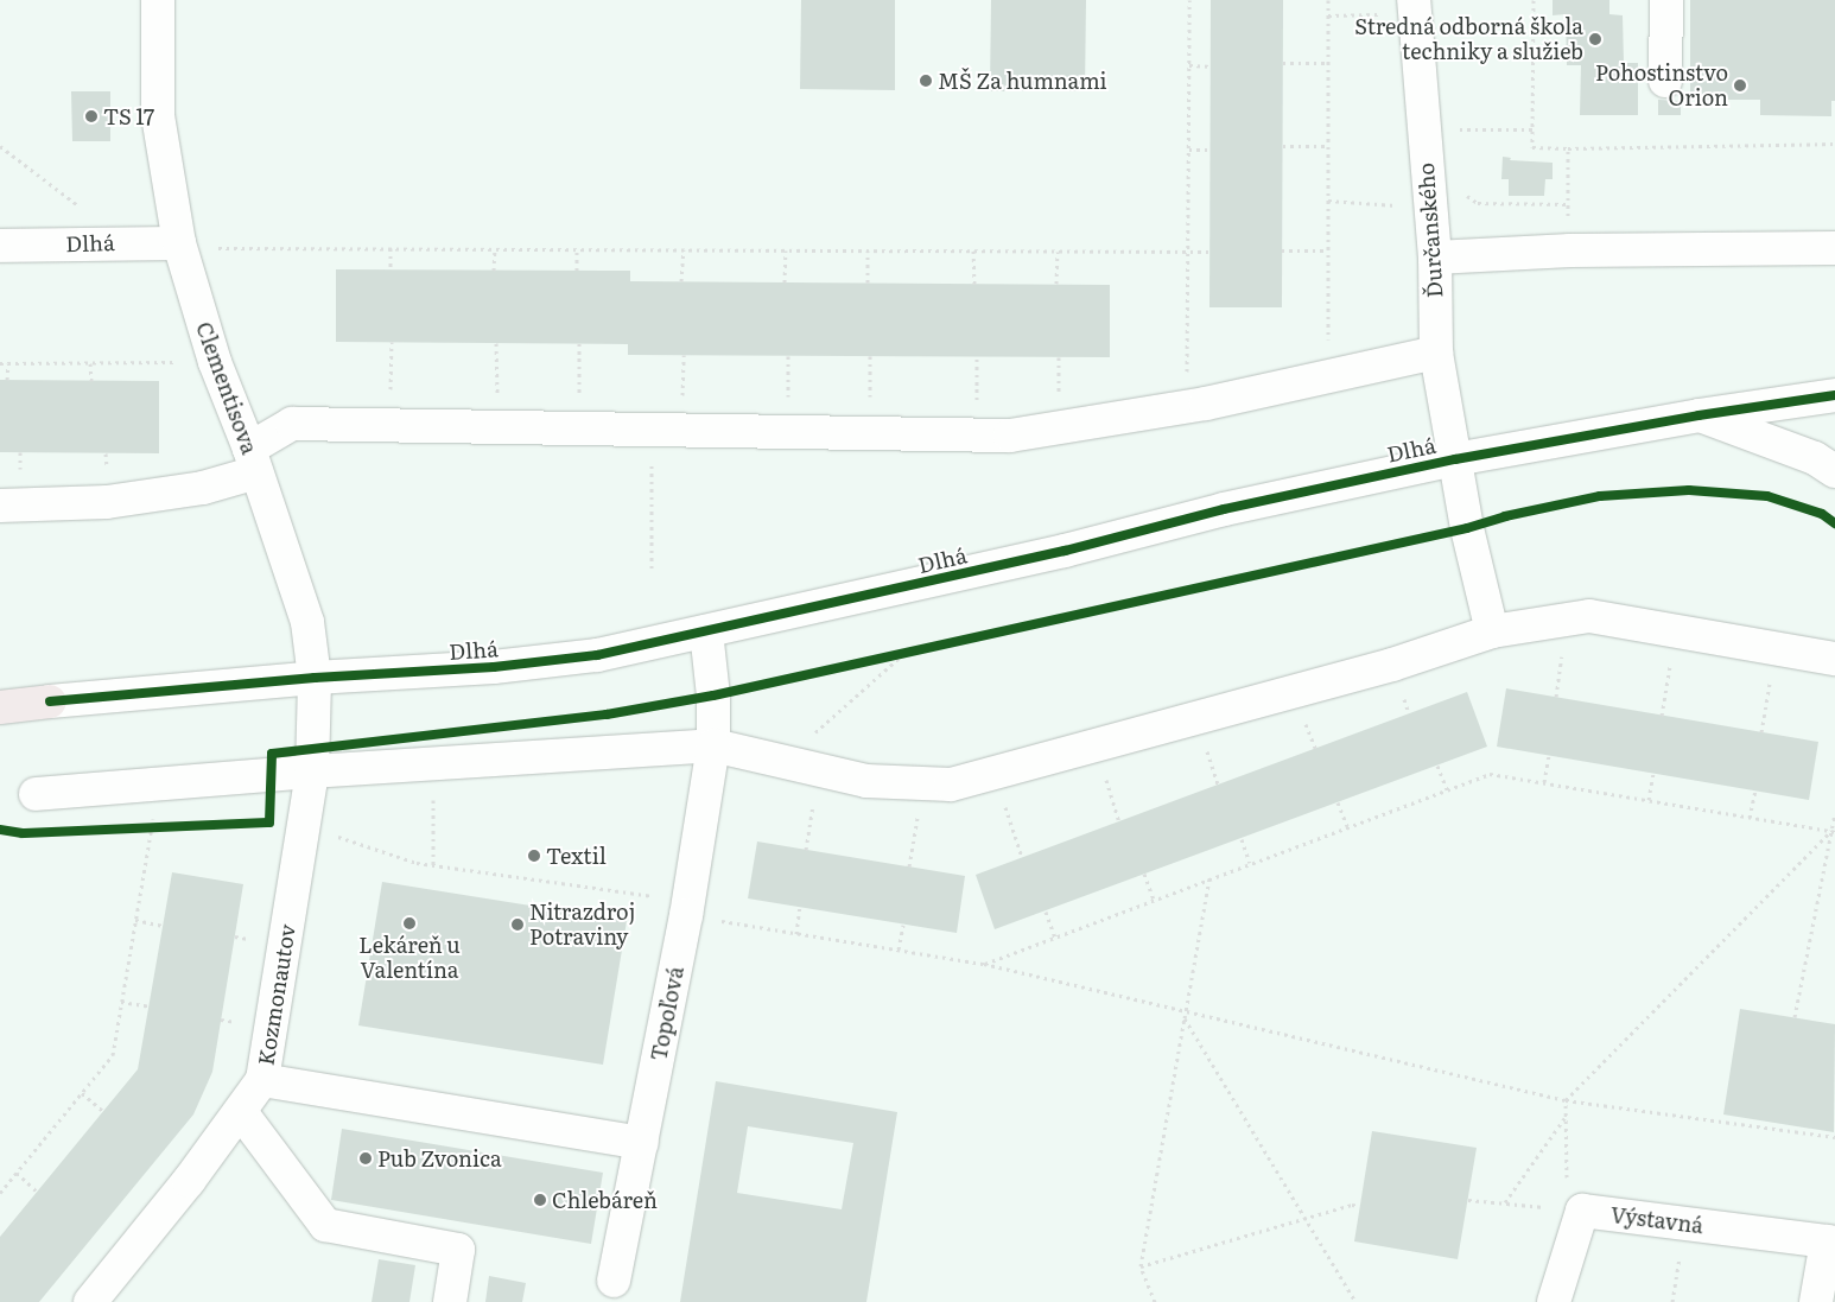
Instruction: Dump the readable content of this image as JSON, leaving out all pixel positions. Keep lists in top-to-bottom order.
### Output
{
  "streets": {
    "street": [
      "Ďurčanského",
      "Dlhá",
      "Clementisova",
      "Kozmonautov",
      "Topoľová",
      "Výstavná"
    ]
  },
  "crossings": [
    ["Ďurčanského", "Dlhá"],
    ["Dlhá", "Clementisova"],
    ["Clementisova", "Kozmonautov"]
  ],
  "places": [
    "Stredná odborná škola techniky a služieb",
    "MŠ Za humnami",
    "Pohostinstvo Orion",
    "TS 17",
    "Textil",
    "Lekáreň u Valentína",
    "Nitrazdroj Potraviny",
    "Pub Zvonica",
    "Chlebáreň"
  ]
}
